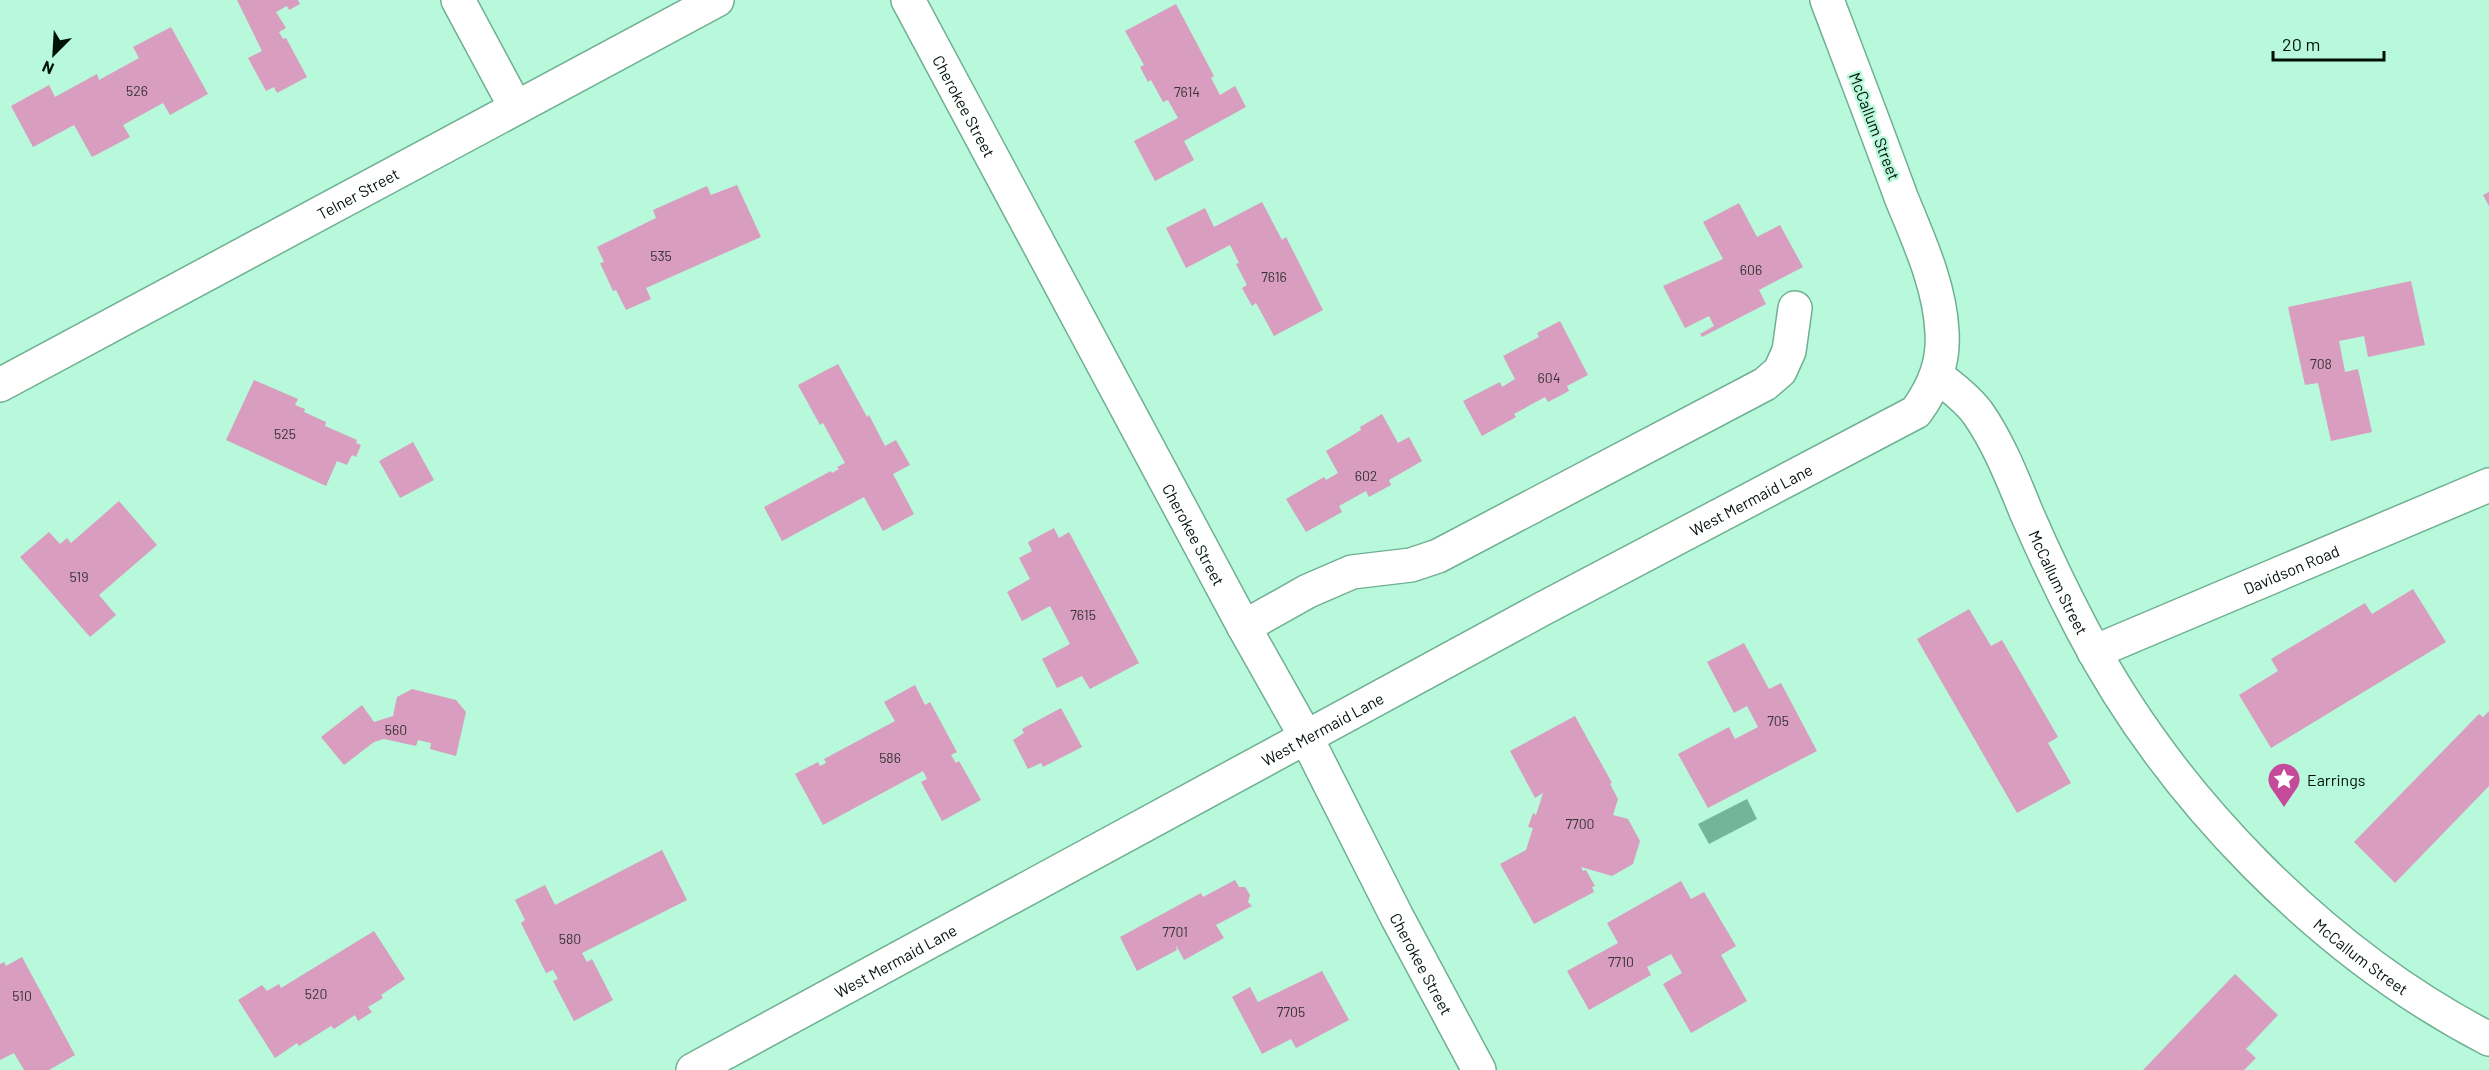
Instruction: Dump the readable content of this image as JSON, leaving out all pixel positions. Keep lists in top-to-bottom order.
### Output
{
  "streets": {
    "street": [
      "Cherokee Street",
      "McCallum Street",
      "Telner Street",
      "West Mermaid Lane",
      "Davidson Road"
    ]
  },
  "crossings": [
    ["Cherokee Street", "West Mermaid Lane"],
    ["McCallum Street", "West Mermaid Lane"],
    ["McCallum Street", "Davidson Road"]
  ],
  "places": {
    "place": ["Earrings"]
  },
  "house_numbers": [
    "526",
    "7614",
    "535",
    "606",
    "7616",
    "708",
    "604",
    "525",
    "602",
    "519",
    "7615",
    "705",
    "560",
    "586",
    "7700",
    "7701",
    "580",
    "7710",
    "520",
    "510",
    "7705"
  ],
  "scale_bar": "20 m",
  "north": "bottom left"
}
